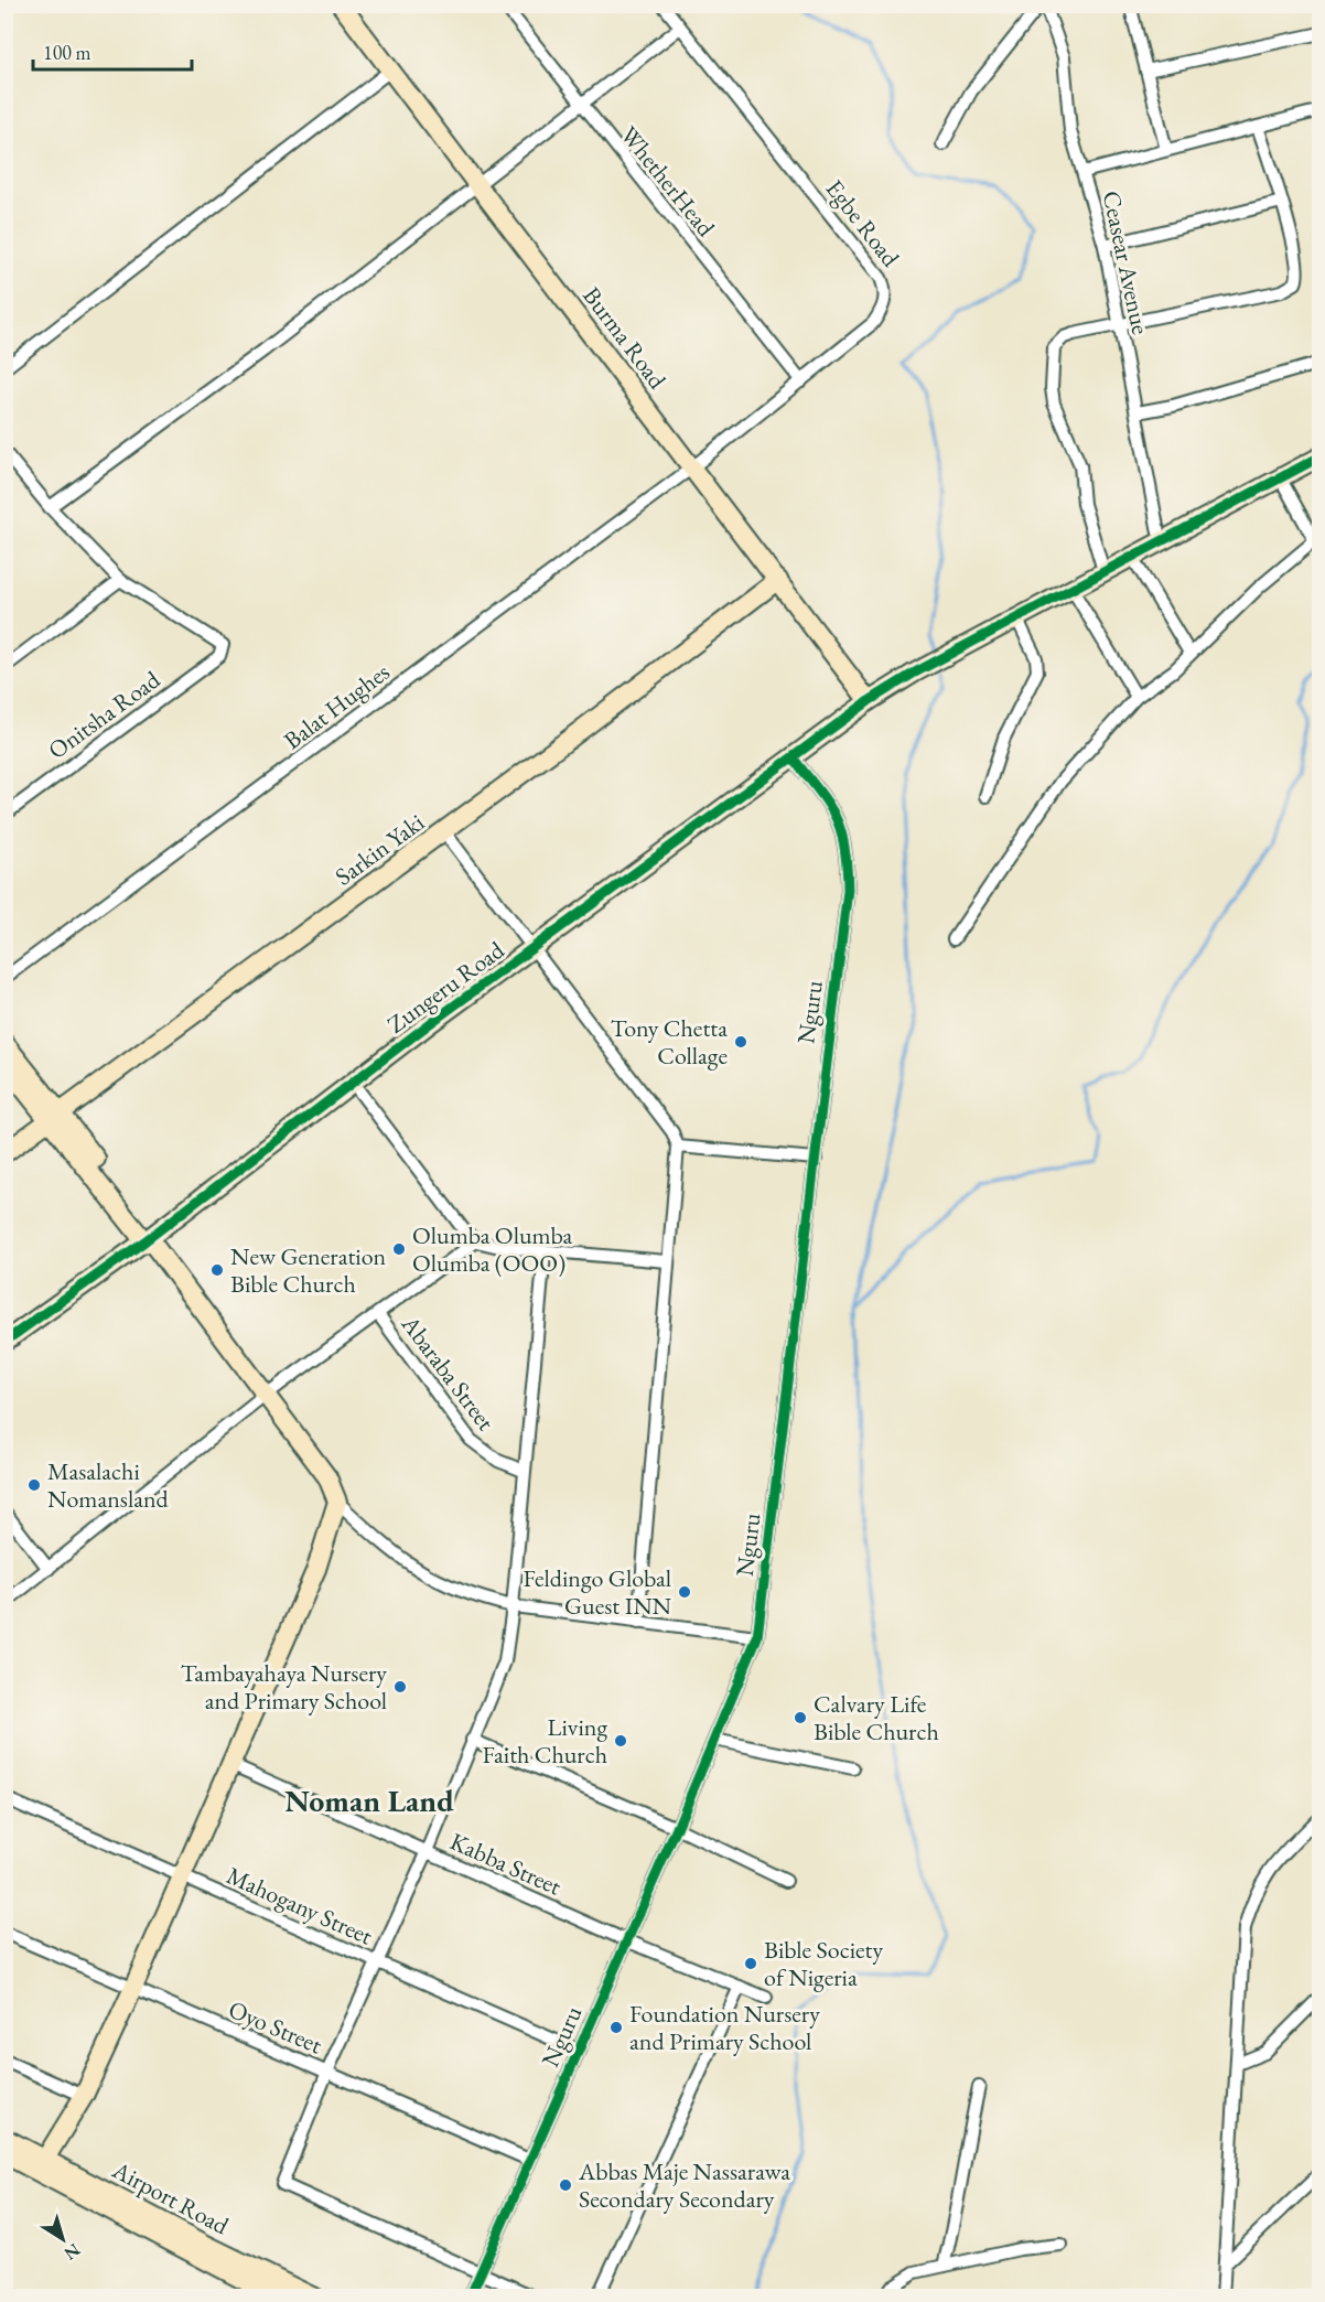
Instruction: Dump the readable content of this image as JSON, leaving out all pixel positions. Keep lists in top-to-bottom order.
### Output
{
  "streets": {
    "street": [
      "WhetherHead",
      "Egbe Road",
      "Ceasear Avenue",
      "Burma Road",
      "Balat Hughes",
      "Onitsha Road",
      "Sarkin Yaki",
      "Zungeru Road",
      "Nguru",
      "Abaraba Street",
      "Kabba Street",
      "Mahogany Street",
      "Oyo Street",
      "Airport Road"
    ]
  },
  "crossings": [
    ["WhetherHead", "Egbe Road"],
    ["Egbe Road", "Burma Road"],
    ["Egbe Road", "Balat Hughes"],
    ["Burma Road", "Balat Hughes"],
    ["Burma Road", "Sarkin Yaki"],
    ["Burma Road", "Zungeru Road"],
    ["Zungeru Road", "Nguru"],
    ["Nguru", "Kabba Street"],
    ["Nguru", "Mahogany Street"],
    ["Nguru", "Oyo Street"]
  ],
  "districts": ["Noman Land"],
  "places": [
    "Tony Chetta Collage",
    "Olumba Olumba Olumba (OOO)",
    "New Generation Bible Church",
    "Masalachi Nomansland",
    "Feldingo Global Guest INN",
    "Tambayahaya Nursery and Primary School",
    "Calvary Life Bible Church",
    "Living Faith Church",
    "Bible Society of Nigeria",
    "Foundation Nursery and Primary School",
    "Abbas Maje Nassarawa Secondary Secondary"
  ],
  "scale_bar": "100 m",
  "north": "bottom right"
}
